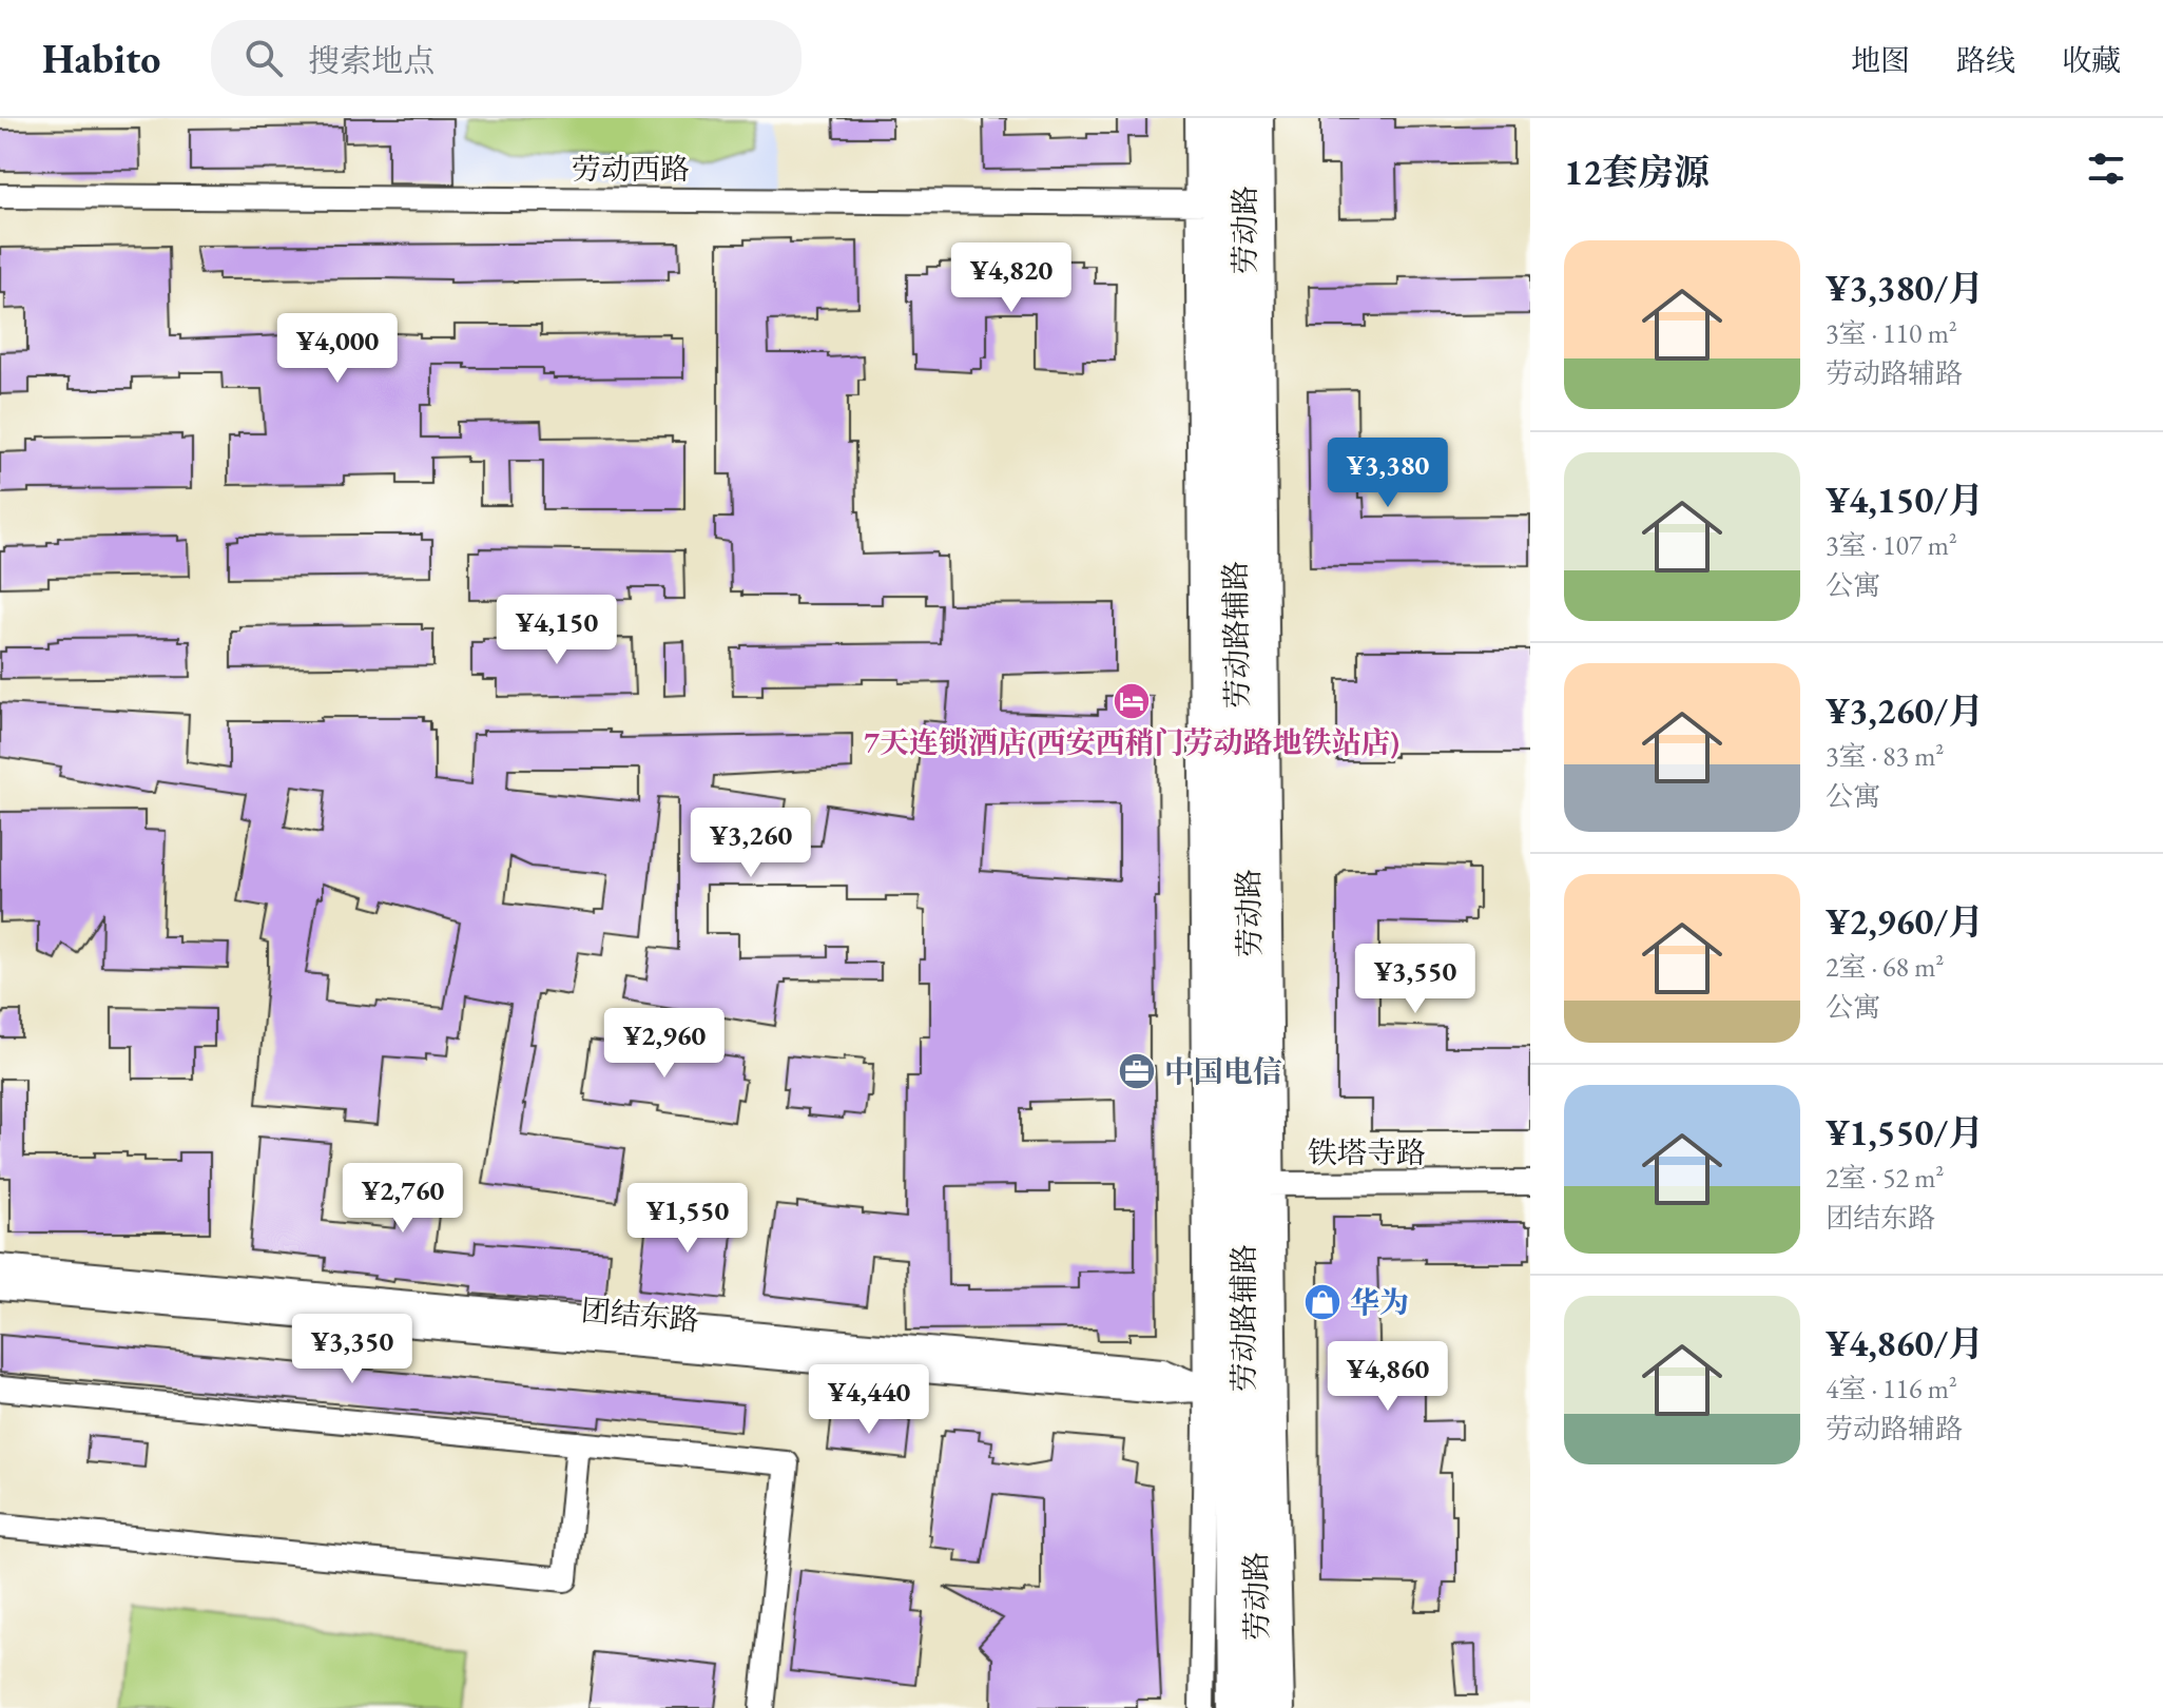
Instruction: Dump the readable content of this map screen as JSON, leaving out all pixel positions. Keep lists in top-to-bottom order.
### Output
{
  "streets": {
    "main road": ["劳动路"],
    "street": [
      "劳动西路",
      "劳动路辅路",
      "铁塔寺路",
      "团结东路"
    ]
  },
  "crossings": [
    ["劳动西路", "劳动路"],
    ["劳动西路", "劳动路辅路"],
    ["劳动路", "劳动路辅路"],
    ["劳动路", "铁塔寺路"],
    ["劳动路", "团结东路"],
    ["劳动路辅路", "铁塔寺路"],
    ["劳动路辅路", "团结东路"]
  ],
  "places": {
    "hotel": ["7天连锁酒店(西安西稍门劳动路地铁站店)"],
    "office": ["中国电信"],
    "shop": ["华为"]
  },
  "page": {
    "header": "Habito",
    "search": "搜索地点",
    "nav": ["地图", "路线", "收藏"],
    "heading": "12套房源",
    "list": [
      {
        "name": "¥3,380/月",
        "note": "3室 · 110 m² · 劳动路辅路"
      },
      {
        "name": "¥4,150/月",
        "note": "3室 · 107 m² · 公寓"
      },
      {
        "name": "¥3,260/月",
        "note": "3室 · 83 m² · 公寓"
      },
      {
        "name": "¥2,960/月",
        "note": "2室 · 68 m² · 公寓"
      },
      {
        "name": "¥1,550/月",
        "note": "2室 · 52 m² · 团结东路"
      },
      {
        "name": "¥4,860/月",
        "note": "4室 · 116 m² · 劳动路辅路"
      }
    ],
    "price": [
      "¥4,820",
      "¥4,000",
      "¥3,380",
      "¥4,150",
      "¥3,260",
      "¥3,550",
      "¥2,960",
      "¥2,760",
      "¥1,550",
      "¥3,350",
      "¥4,860",
      "¥4,440"
    ]
  }
}
